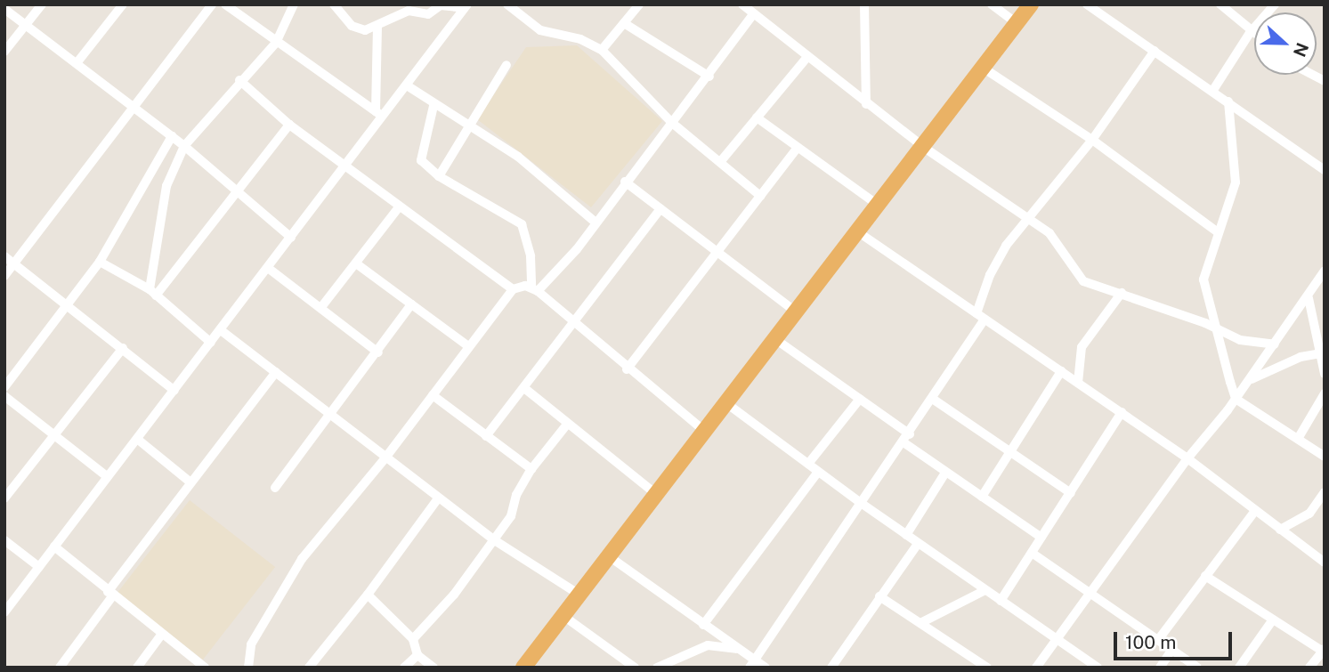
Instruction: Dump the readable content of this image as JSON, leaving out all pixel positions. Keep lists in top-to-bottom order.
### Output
{
  "scale_bar": "100 m",
  "north": "right"
}
